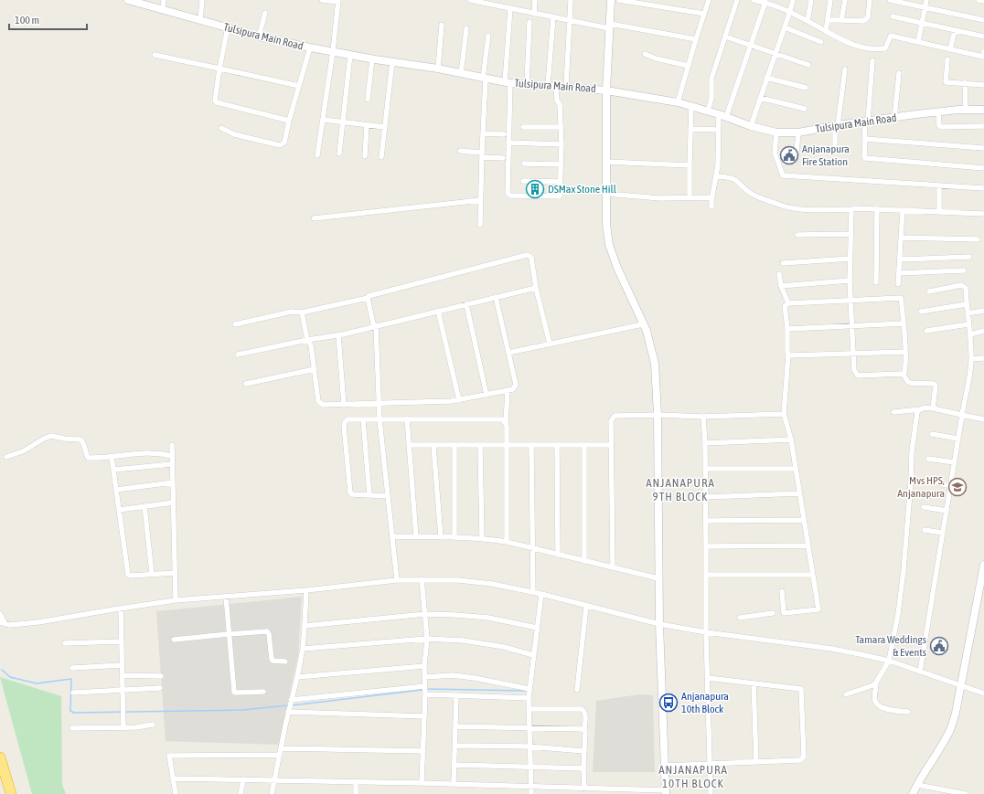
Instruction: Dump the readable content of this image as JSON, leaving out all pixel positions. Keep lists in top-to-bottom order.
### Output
{
  "streets": {
    "street": ["Tulsipura Main Road"]
  },
  "districts": ["ANJANAPURA 9TH BLOCK", "ANJANAPURA 10TH BLOCK"],
  "places": {
    "public building": ["Anjanapura Fire Station", "Tamara Weddings & Events"],
    "building": ["DSMax Stone Hill"],
    "school or university": ["Mvs HPS, Anjanapura"],
    "bus stop": ["Anjanapura 10th Block"]
  },
  "scale_bar": "100 m"
}
